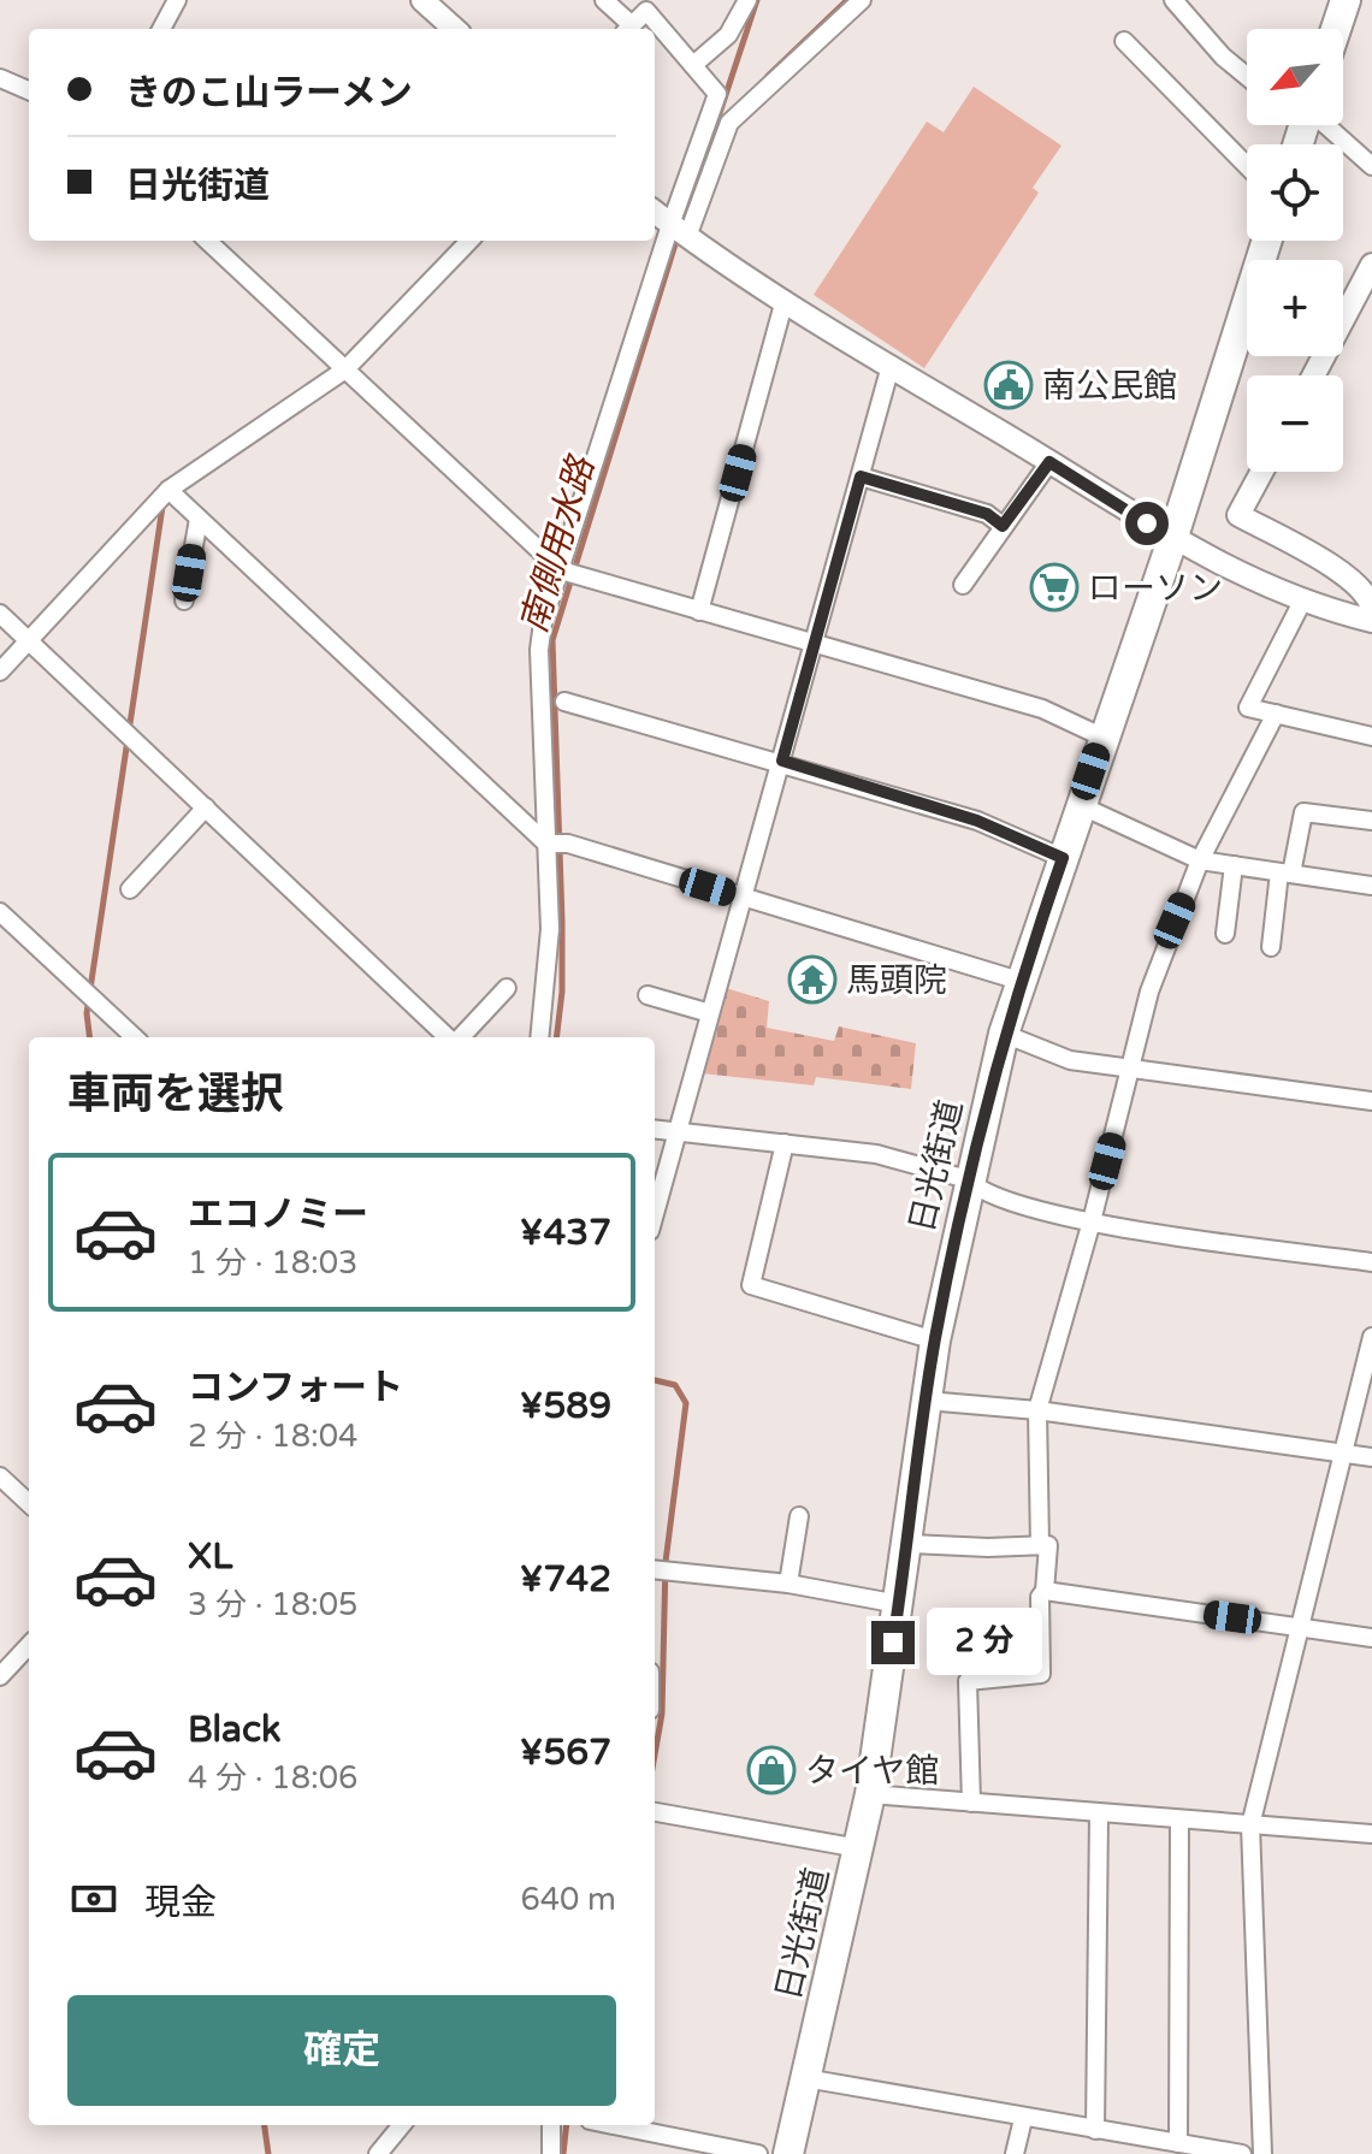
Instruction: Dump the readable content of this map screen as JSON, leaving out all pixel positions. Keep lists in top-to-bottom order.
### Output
{
  "streets": {
    "highway": ["日光街道"]
  },
  "water": ["南側用水路"],
  "places": {
    "public building": ["南公民館"],
    "supermarket": ["ローソン"],
    "temple": ["馬頭院"],
    "shop": ["タイヤ館"]
  },
  "north": "bottom left",
  "page": {
    "map_buttons": ["+", "−"],
    "banner": ["きのこ山ラーメン", "日光街道"],
    "heading": "車両を選択",
    "list": [
      {
        "name": "エコノミー",
        "note": "1 分 · 18:03",
        "value": "¥437"
      },
      {
        "name": "コンフォート",
        "note": "2 分 · 18:04",
        "value": "¥589"
      },
      {
        "name": "XL",
        "note": "3 分 · 18:05",
        "value": "¥742"
      },
      {
        "name": "Black",
        "note": "4 分 · 18:06",
        "value": "¥567"
      }
    ],
    "bubble": "2 分",
    "pay": ["現金", "640 m"],
    "buttons": "確定"
  }
}
